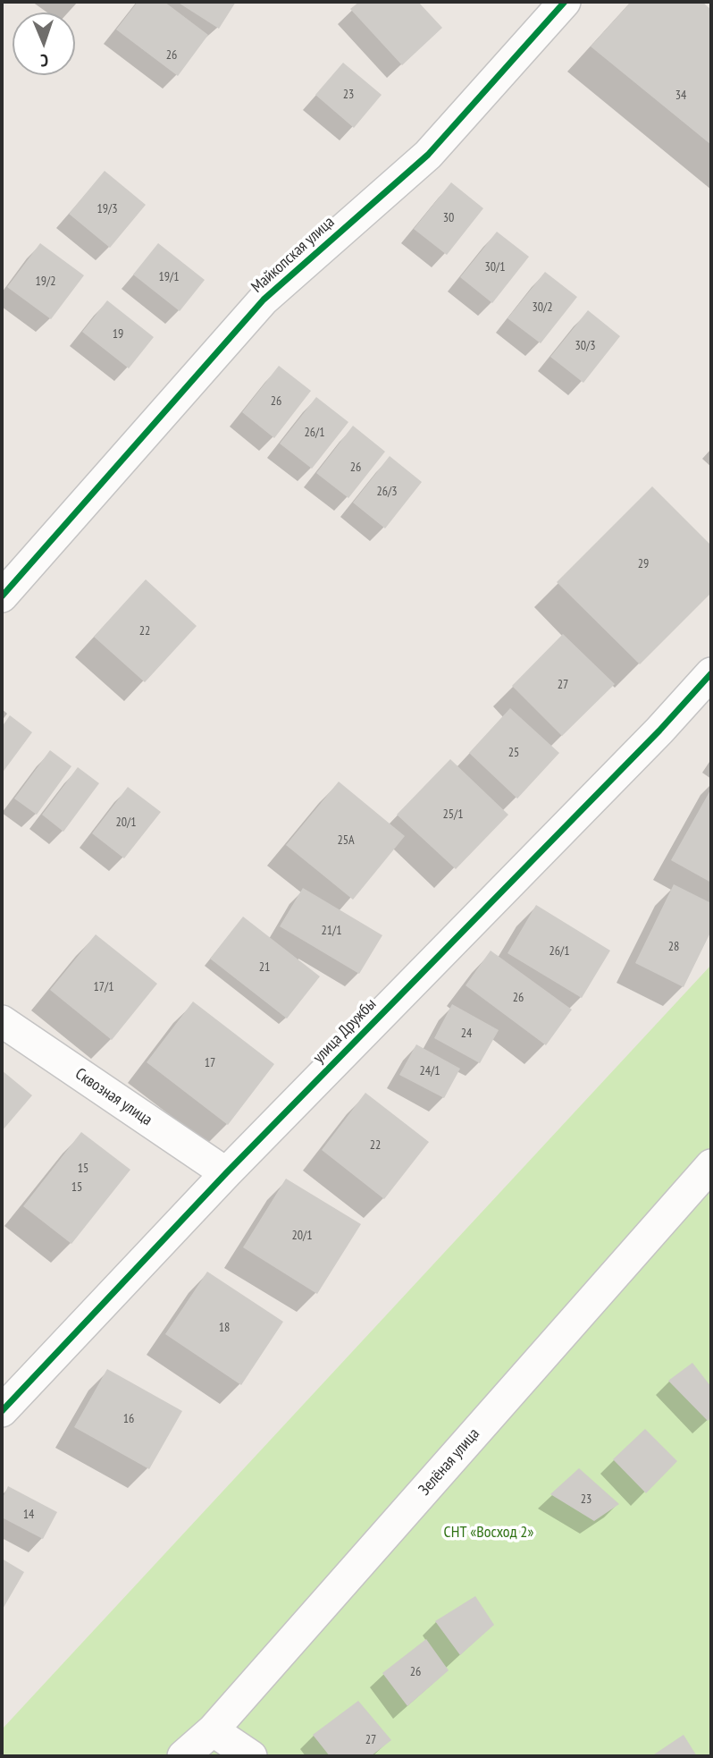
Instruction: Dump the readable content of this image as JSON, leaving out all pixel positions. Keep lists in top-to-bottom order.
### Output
{
  "streets": {
    "street": [
      "Майкопская улица",
      "улица Дружбы",
      "Сквозная улица",
      "Зелёная улица"
    ]
  },
  "crossings": [
    ["улица Дружбы", "Сквозная улица"]
  ],
  "parks": ["СНТ «Восход 2»"],
  "house_numbers": [
    "26",
    "23",
    "34",
    "19/3",
    "30",
    "30/1",
    "19/1",
    "19/2",
    "30/2",
    "19",
    "30/3",
    "26",
    "26/1",
    "26",
    "26/3",
    "29",
    "22",
    "27",
    "25",
    "25/1",
    "20/1",
    "25А",
    "21/1",
    "28",
    "26/1",
    "21",
    "17/1",
    "26",
    "24",
    "17",
    "24/1",
    "22",
    "15",
    "15",
    "20/1",
    "18",
    "16",
    "23",
    "14",
    "26",
    "27"
  ],
  "north": "bottom"
}
